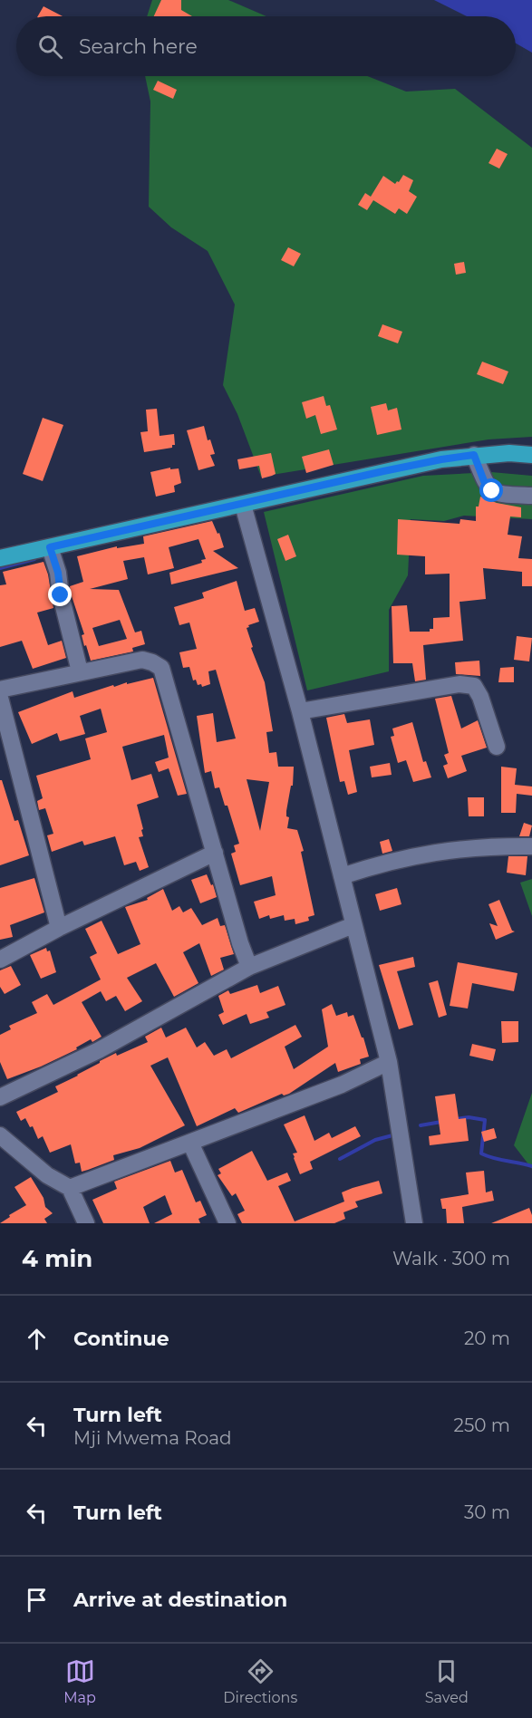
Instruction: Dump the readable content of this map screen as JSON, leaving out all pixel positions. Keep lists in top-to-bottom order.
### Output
{
  "page": {
    "search": "Search here",
    "heading": ["4 min", "Walk · 300 m"],
    "list": [
      ["Continue", "20 m"],
      ["Turn left", "Mji Mwema Road", "250 m"],
      ["Turn left", "30 m"],
      "Arrive at destination"
    ],
    "nav": ["Map", "Directions", "Saved"]
  }
}
